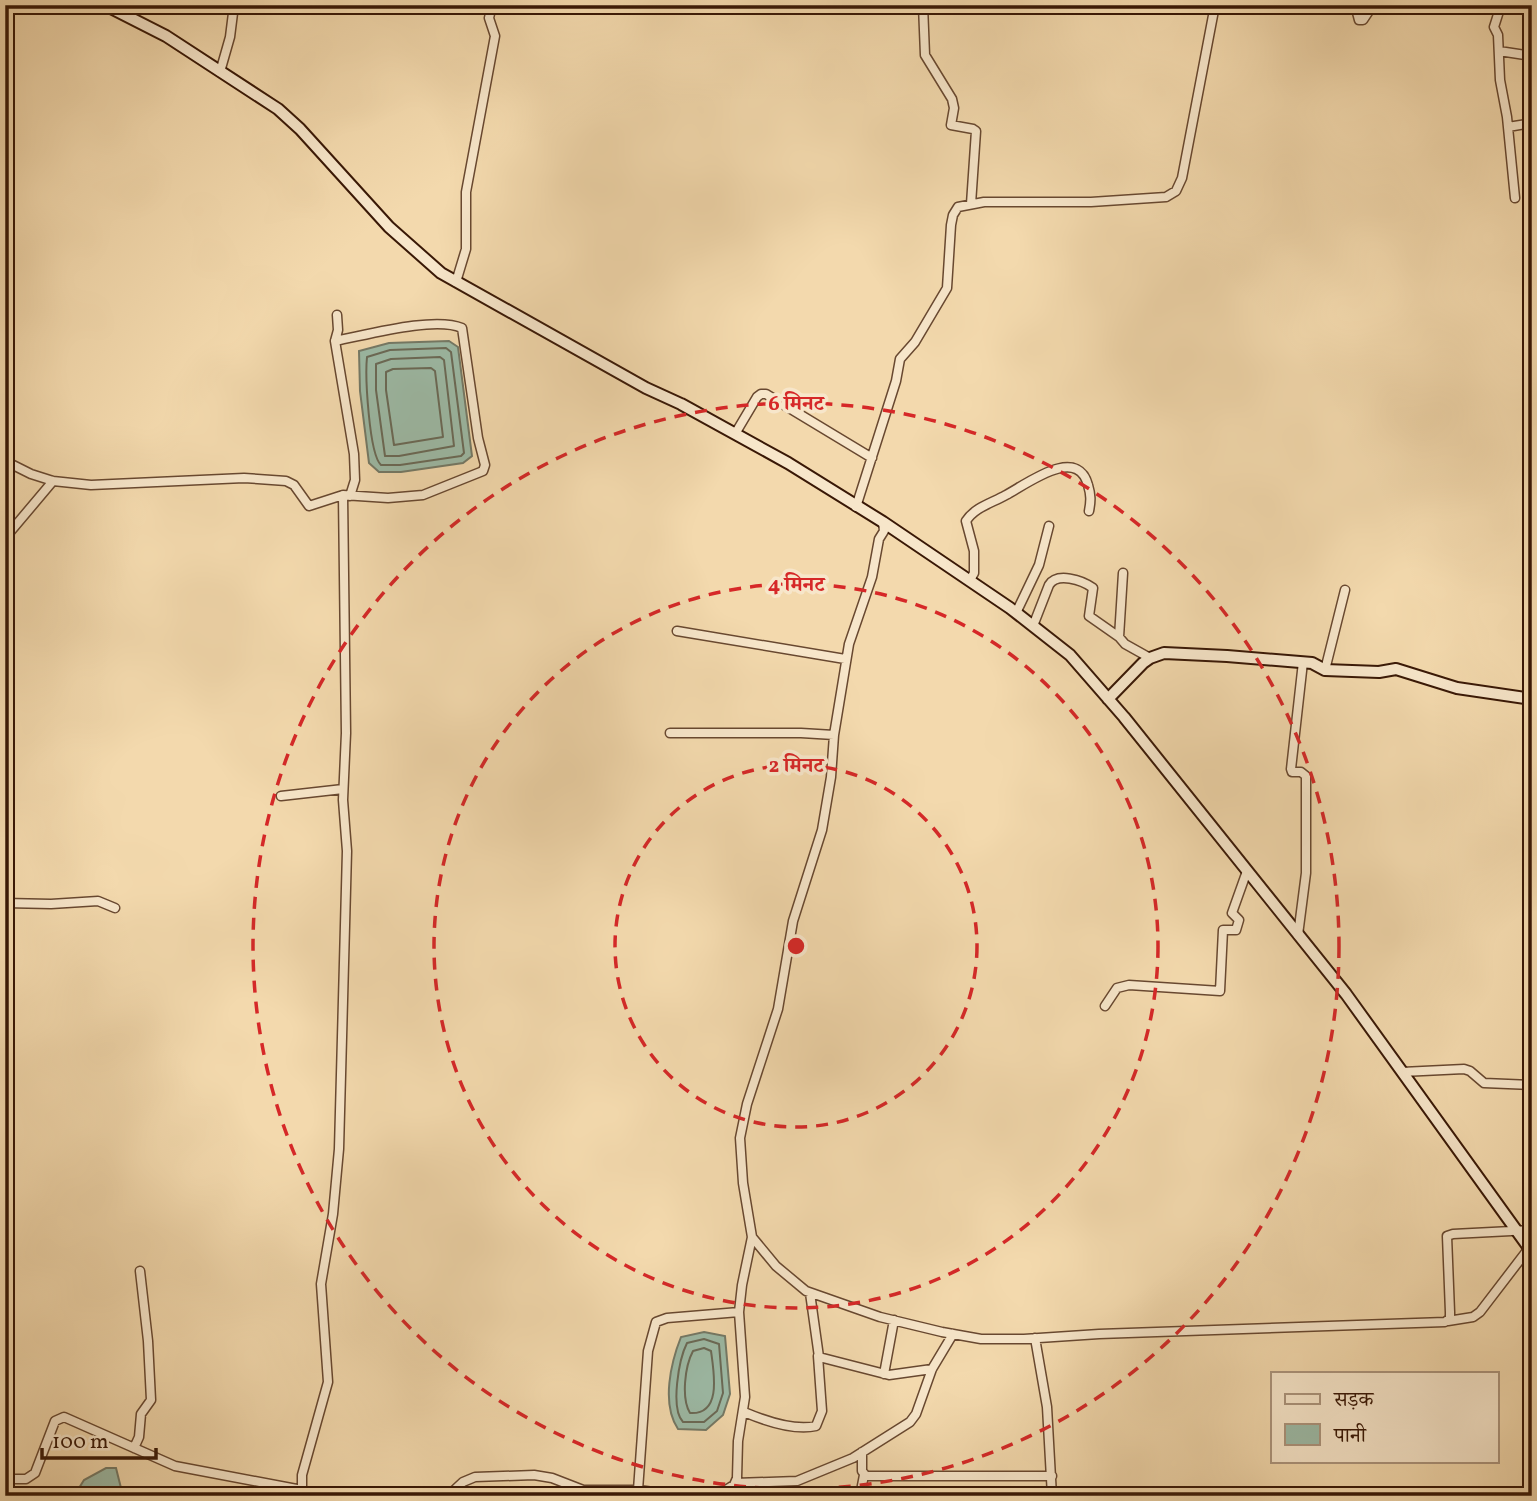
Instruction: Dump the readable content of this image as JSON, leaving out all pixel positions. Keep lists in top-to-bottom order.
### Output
{
  "legend": ["सड़क", "पानी"],
  "scale_bar": "100 m",
  "rings": ["6 मिनट", "4 मिनट", "2 मिनट"]
}
